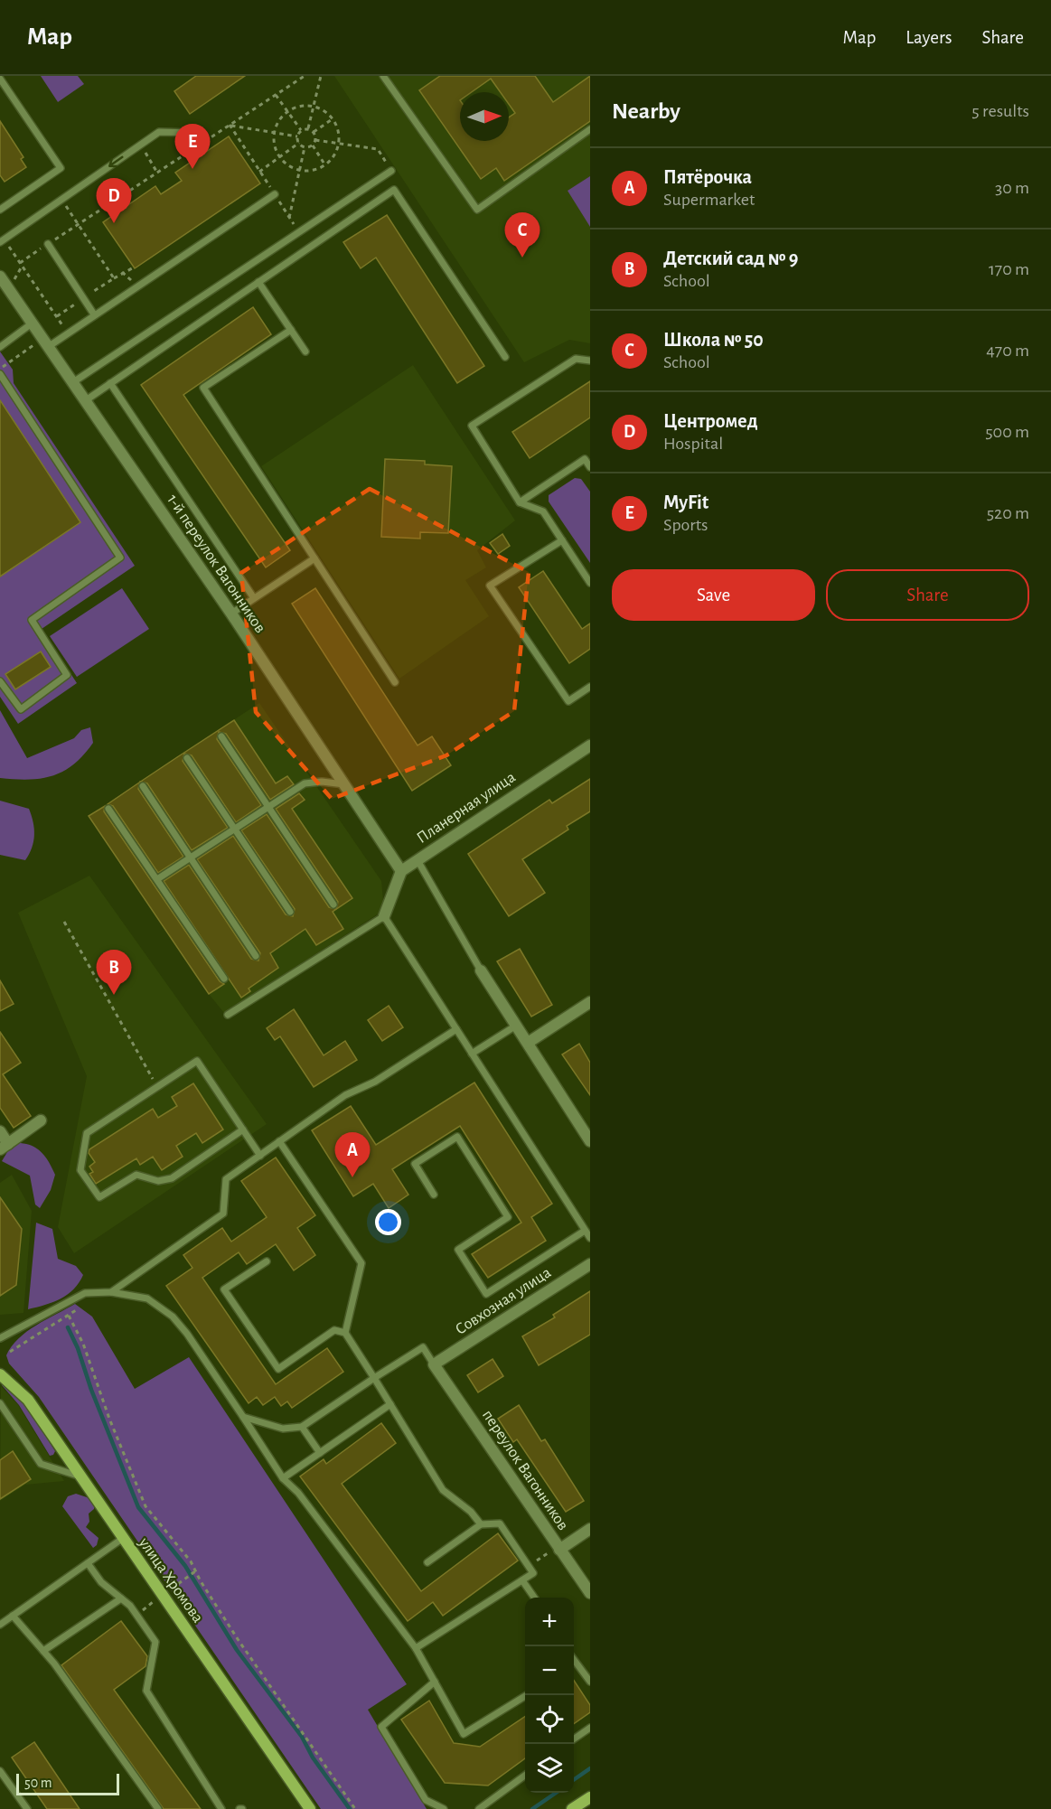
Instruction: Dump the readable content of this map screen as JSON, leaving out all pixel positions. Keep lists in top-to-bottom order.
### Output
{
  "streets": {
    "main road": ["улица Хромова"],
    "street": [
      "1-й переулок Вагонников",
      "Планерная улица",
      "Совхозная улица",
      "переулок Вагонников"
    ]
  },
  "crossings": [
    ["1-й переулок Вагонников", "Планерная улица"],
    ["Совхозная улица", "переулок Вагонников"]
  ],
  "scale_bar": "50 m",
  "north": "right",
  "page": {
    "header": "Map",
    "nav": ["Map", "Layers", "Share"],
    "heading": ["Nearby", "5 results"],
    "pins": [
      "E",
      "D",
      "C",
      "B",
      "A"
    ],
    "list": [
      {
        "mark": "A",
        "name": "Пятёрочка",
        "note": "Supermarket",
        "value": "30 m"
      },
      {
        "mark": "B",
        "name": "Детский сад № 9",
        "note": "School",
        "value": "170 m"
      },
      {
        "mark": "C",
        "name": "Школа № 50",
        "note": "School",
        "value": "470 m"
      },
      {
        "mark": "D",
        "name": "Центромед",
        "note": "Hospital",
        "value": "500 m"
      },
      {
        "mark": "E",
        "name": "MyFit",
        "note": "Sports",
        "value": "520 m"
      }
    ],
    "buttons": ["Save", "Share"],
    "map_buttons": ["+", "−"],
    "scale": "50 m"
  }
}
